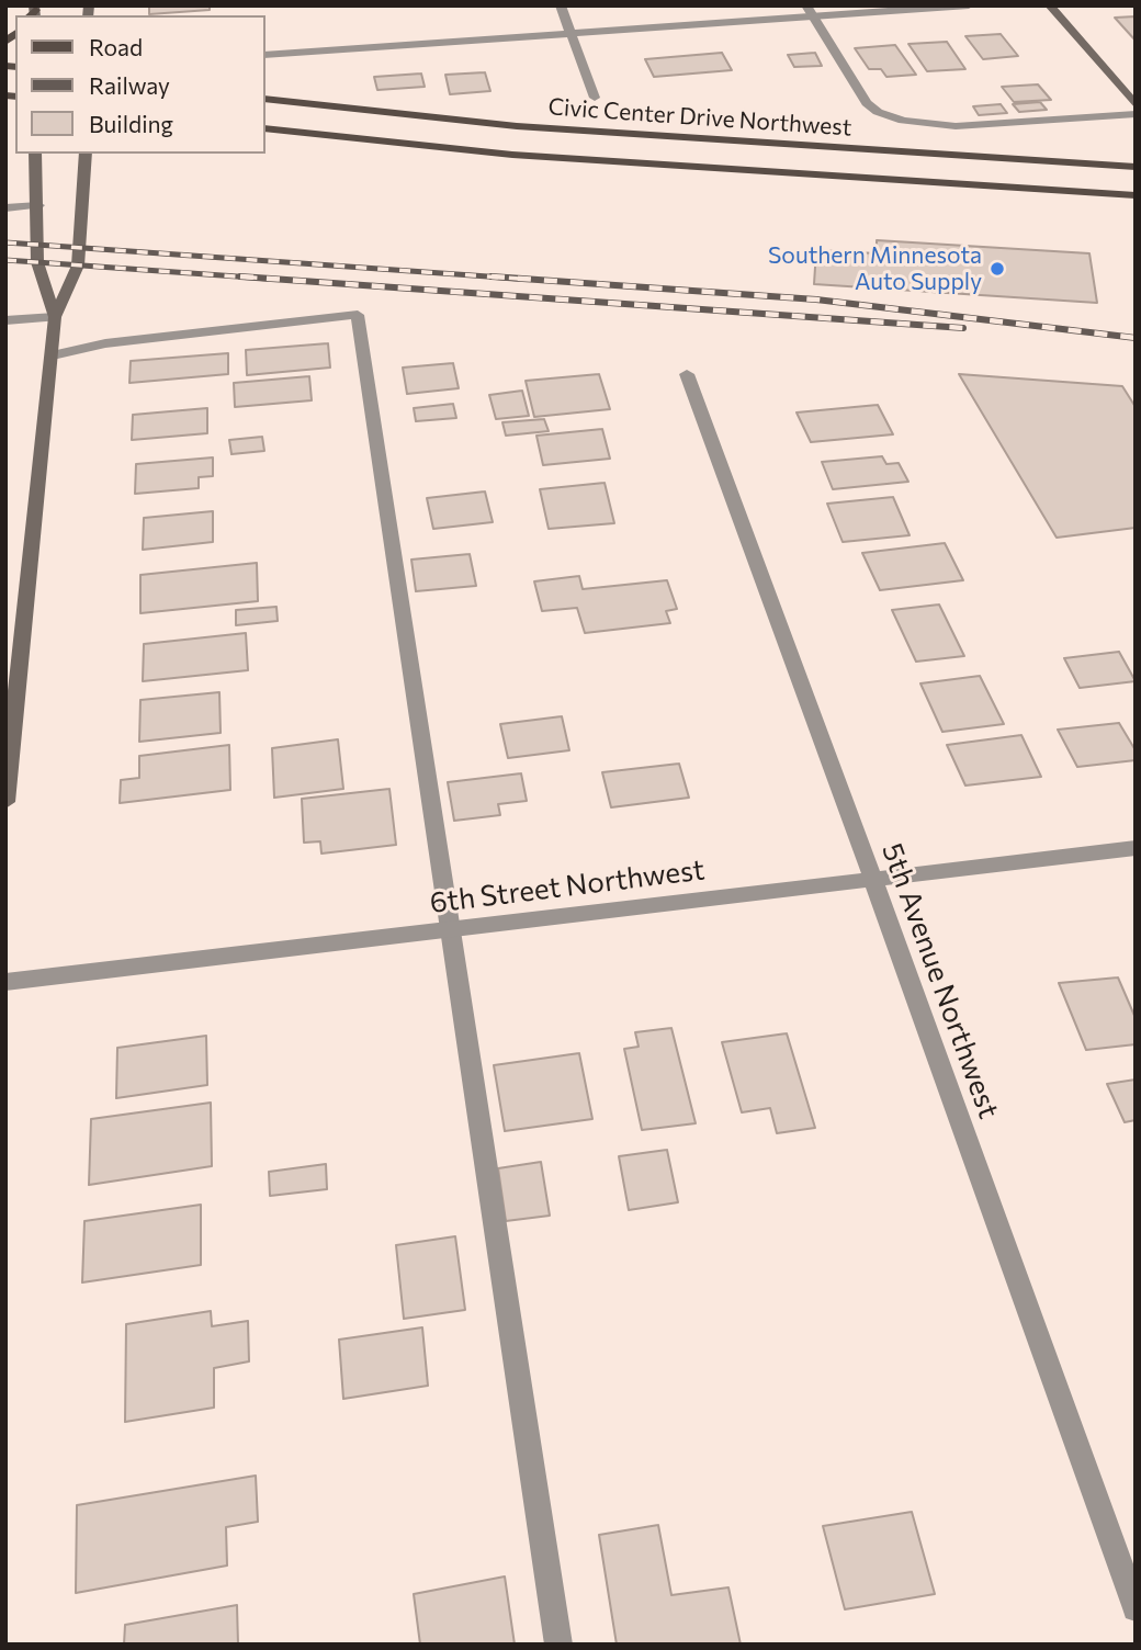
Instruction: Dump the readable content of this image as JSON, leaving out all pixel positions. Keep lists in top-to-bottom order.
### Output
{
  "streets": {
    "main road": ["Civic Center Drive Northwest"],
    "street": ["6th Street Northwest", "5th Avenue Northwest"]
  },
  "crossings": [
    ["6th Street Northwest", "5th Avenue Northwest"]
  ],
  "places": ["Southern Minnesota Auto Supply"],
  "legend": ["Road", "Railway", "Building"]
}
